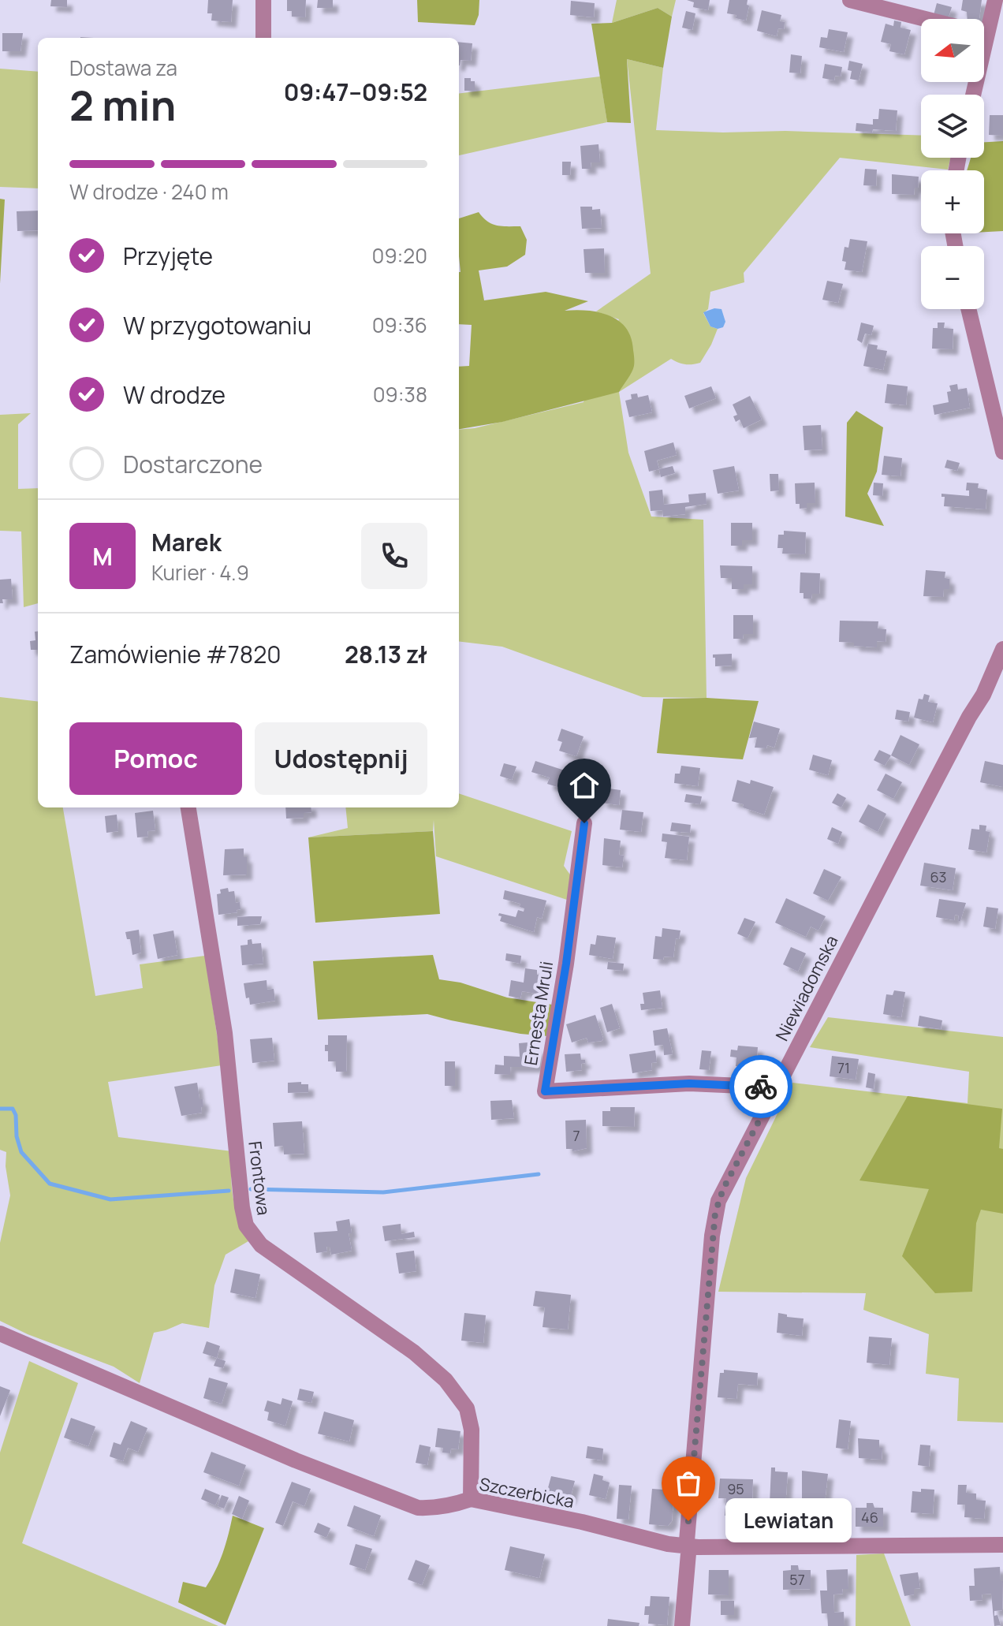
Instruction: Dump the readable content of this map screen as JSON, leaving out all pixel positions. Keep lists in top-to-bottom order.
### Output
{
  "streets": {
    "street": [
      "Niewiadomska",
      "Ernesta Mruli",
      "Frontowa",
      "Szczerbicka"
    ]
  },
  "crossings": [
    ["Niewiadomska", "Ernesta Mruli"],
    ["Niewiadomska", "Szczerbicka"],
    ["Frontowa", "Szczerbicka"]
  ],
  "places": ["Lewiatan"],
  "house_numbers": [
    "63",
    "71",
    "7",
    "95",
    "46",
    "57"
  ],
  "north": "left",
  "page": {
    "map_buttons": ["+", "−"],
    "heading": ["2 min", "Dostawa za", "09:47–09:52"],
    "panel": [
      "Marek",
      "Kurier · 4.9",
      "Zamówienie #7820",
      "28.13 zł"
    ],
    "bar": "W drodze · 240 m",
    "list": [
      ["Przyjęte", "09:20"],
      ["W przygotowaniu", "09:36"],
      ["W drodze", "09:38"],
      "Dostarczone"
    ],
    "round": "M",
    "buttons": ["Pomoc", "Udostępnij"],
    "bubble": "Lewiatan"
  }
}
